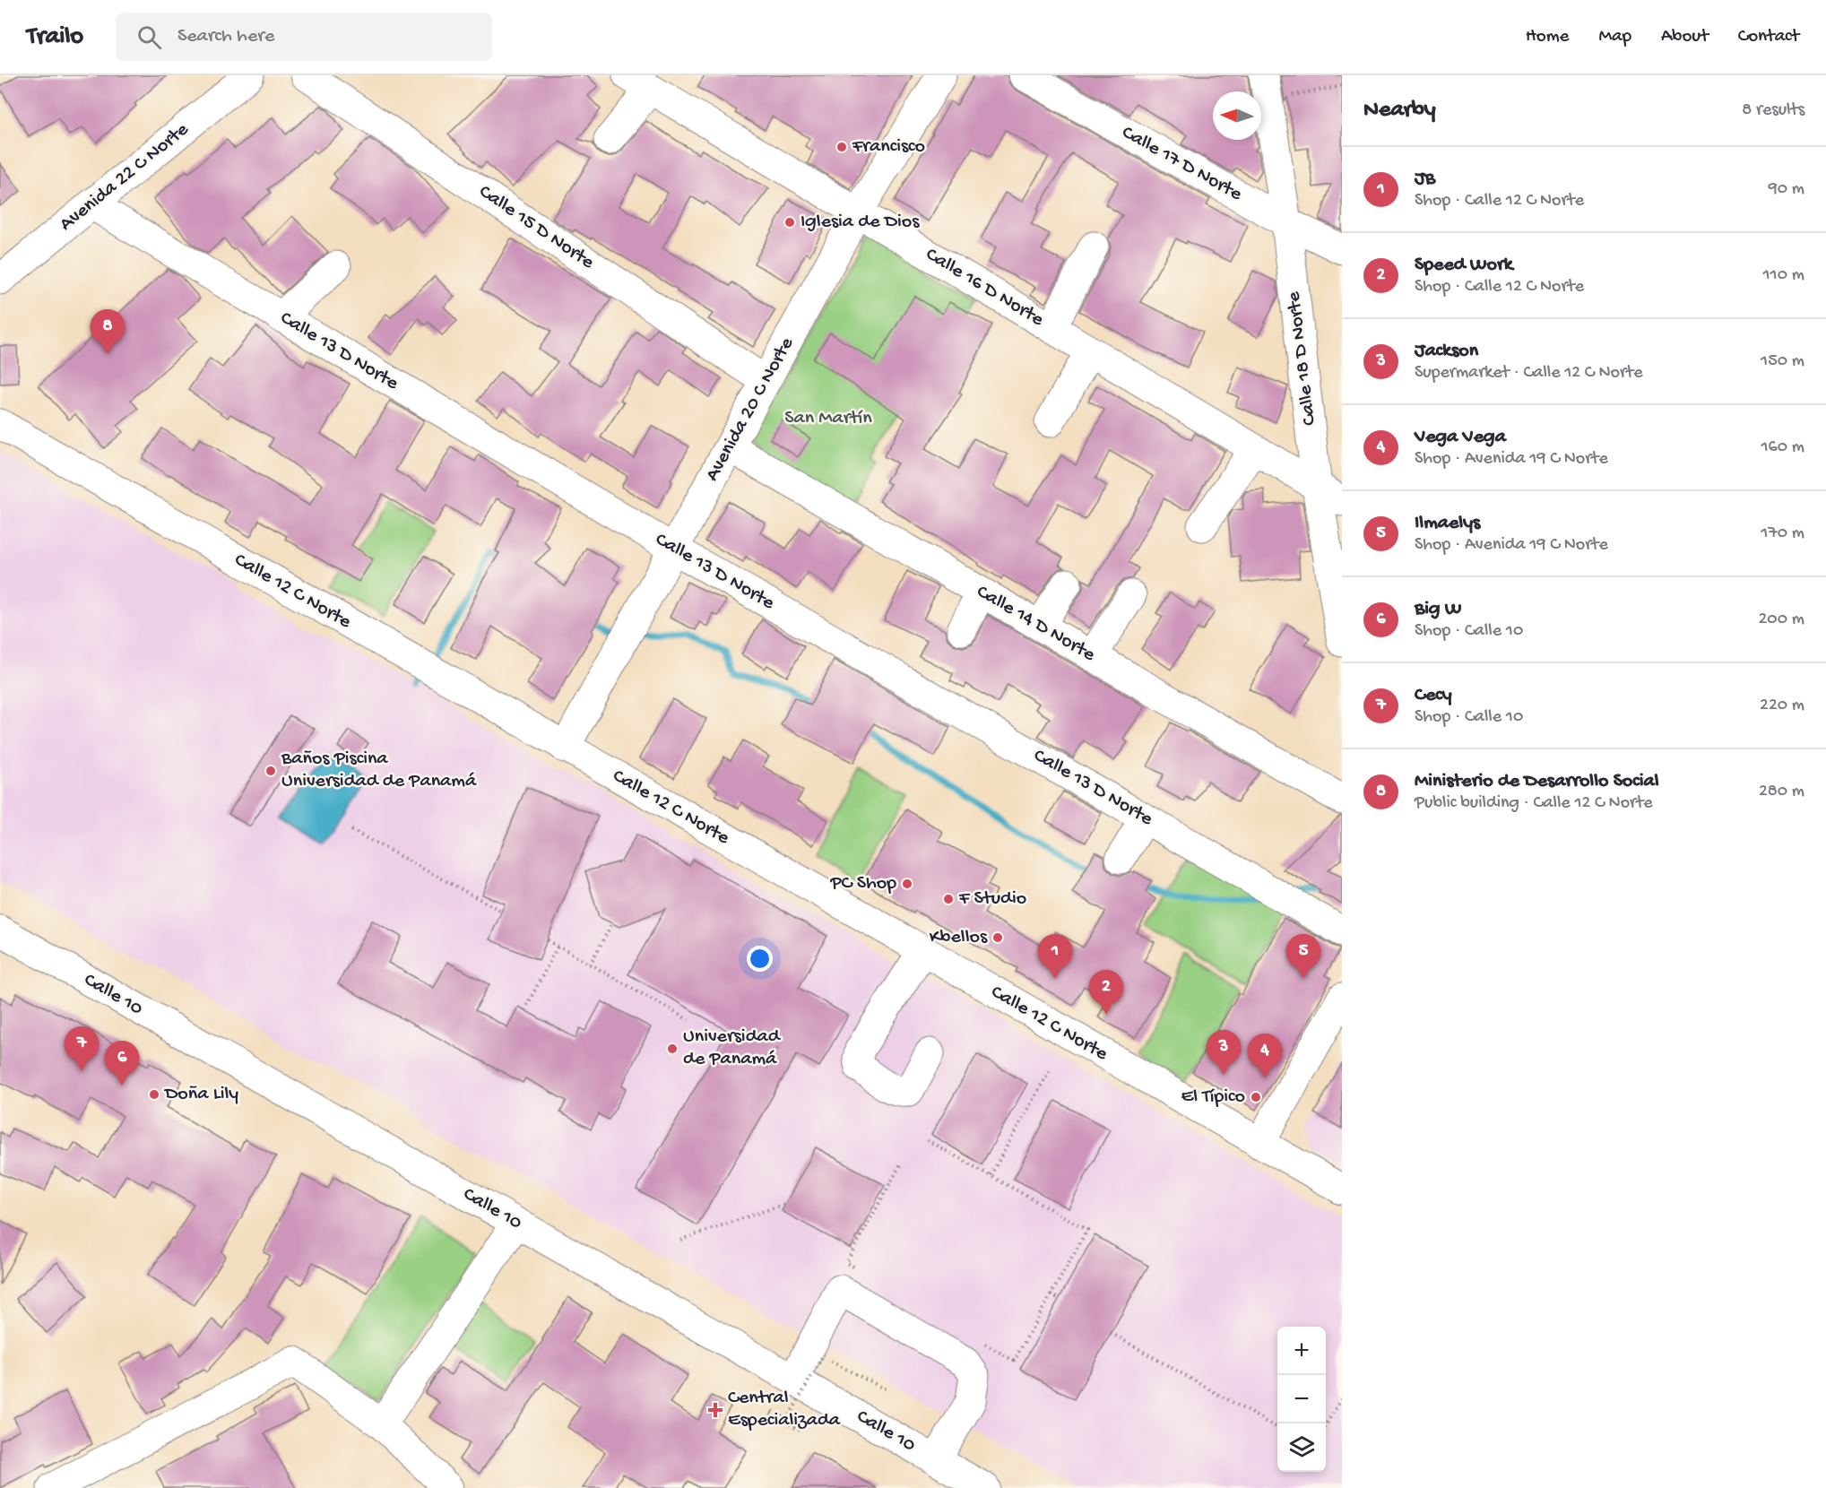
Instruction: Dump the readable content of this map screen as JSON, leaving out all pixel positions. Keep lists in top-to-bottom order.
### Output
{
  "streets": {
    "street": [
      "Calle 17 D Norte",
      "Avenida 22 C Norte",
      "Calle 15 D Norte",
      "Calle 16 D Norte",
      "Calle 13 D Norte",
      "Calle 18 D Norte",
      "Avenida 20 C Norte",
      "Calle 12 C Norte",
      "Calle 14 D Norte",
      "Calle 10"
    ]
  },
  "crossings": [
    ["Calle 17 D Norte", "Calle 18 D Norte"],
    ["Avenida 22 C Norte", "Calle 13 D Norte"],
    ["Calle 15 D Norte", "Avenida 20 C Norte"],
    ["Calle 16 D Norte", "Calle 18 D Norte"],
    ["Calle 16 D Norte", "Avenida 20 C Norte"],
    ["Calle 13 D Norte", "Avenida 20 C Norte"],
    ["Avenida 20 C Norte", "Calle 12 C Norte"],
    ["Avenida 20 C Norte", "Calle 14 D Norte"]
  ],
  "parks": ["San Martín"],
  "places": {
    "other": [
      "Francisco",
      "Iglesia de Dios",
      "Baños Piscina Universidad de Panamá",
      "PC Shop",
      "F Studio",
      "Kbellos",
      "Universidad de Panamá",
      "Doña Lily",
      "El Típico"
    ],
    "health": ["Central Especializada"]
  },
  "north": "left",
  "page": {
    "header": "Trailo",
    "search": "Search here",
    "nav": [
      "Home",
      "Map",
      "About",
      "Contact"
    ],
    "heading": ["Nearby", "8 results"],
    "list": [
      {
        "mark": "1",
        "name": "JB",
        "note": "Shop · Calle 12 C Norte",
        "value": "90 m"
      },
      {
        "mark": "2",
        "name": "Speed Work",
        "note": "Shop · Calle 12 C Norte",
        "value": "110 m"
      },
      {
        "mark": "3",
        "name": "Jackson",
        "note": "Supermarket · Calle 12 C Norte",
        "value": "150 m"
      },
      {
        "mark": "4",
        "name": "Vega Vega",
        "note": "Shop · Avenida 19 C Norte",
        "value": "160 m"
      },
      {
        "mark": "5",
        "name": "Ilmaelys",
        "note": "Shop · Avenida 19 C Norte",
        "value": "170 m"
      },
      {
        "mark": "6",
        "name": "Big W",
        "note": "Shop · Calle 10",
        "value": "200 m"
      },
      {
        "mark": "7",
        "name": "Cecy",
        "note": "Shop · Calle 10",
        "value": "220 m"
      },
      {
        "mark": "8",
        "name": "Ministerio de Desarrollo Social",
        "note": "Public building · Calle 12 C Norte",
        "value": "280 m"
      }
    ],
    "pins": [
      "8",
      "1",
      "5",
      "2",
      "7",
      "3",
      "4",
      "6"
    ],
    "map_buttons": ["+", "−"]
  }
}
